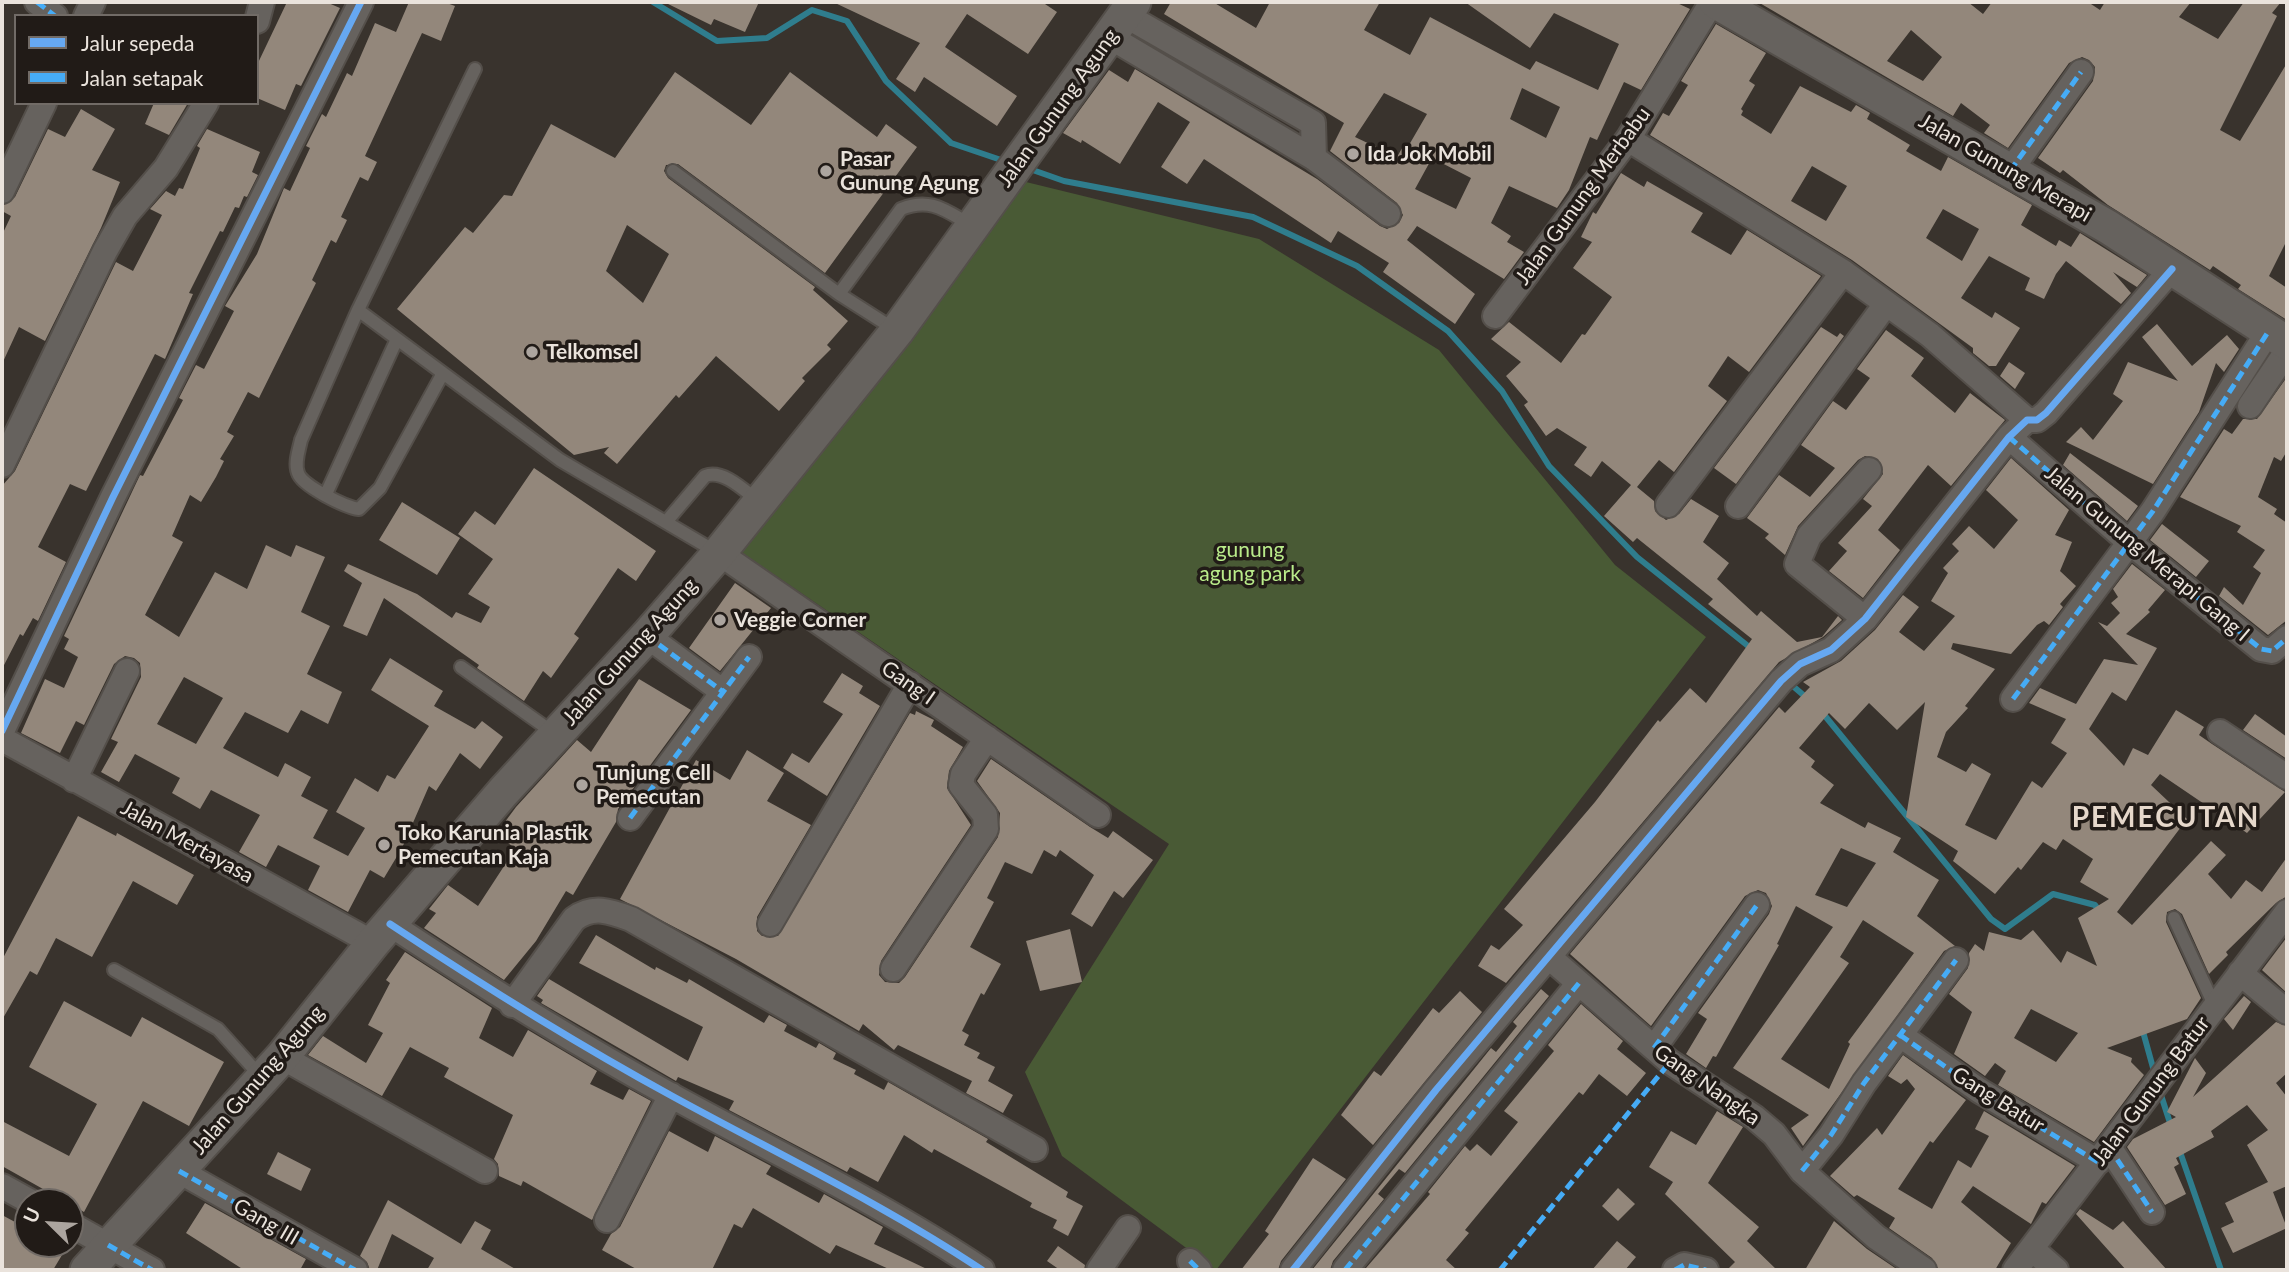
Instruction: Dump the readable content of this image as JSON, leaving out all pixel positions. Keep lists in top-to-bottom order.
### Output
{
  "streets": {
    "main road": ["Jalan Gunung Agung", "Jalan Gunung Merapi"],
    "street": [
      "Jalan Gunung Merbabu",
      "Jalan Gunung Merapi Gang I",
      "Gang I",
      "Jalan Mertayasa",
      "Gang Nangka",
      "Jalan Gunung Batur",
      "Gang Batur",
      "Gang III"
    ]
  },
  "crossings": [
    ["Jalan Gunung Agung", "Gang I"],
    ["Jalan Gunung Agung", "Jalan Mertayasa"],
    ["Jalan Gunung Agung", "Gang III"],
    ["Jalan Gunung Merapi", "Jalan Gunung Merbabu"],
    ["Jalan Gunung Merbabu", "Jalan Gunung Merapi Gang I"],
    ["Jalan Gunung Batur", "Gang Batur"]
  ],
  "districts": ["PEMECUTAN"],
  "parks": ["gunung agung park"],
  "places": [
    "Ida Jok Mobil",
    "Pasar Gunung Agung",
    "Telkomsel",
    "Veggie Corner",
    "Tunjung Cell Pemecutan",
    "Toko Karunia Plastik Pemecutan Kaja"
  ],
  "legend": ["Jalur sepeda", "Jalan setapak"],
  "north": "top left"
}
